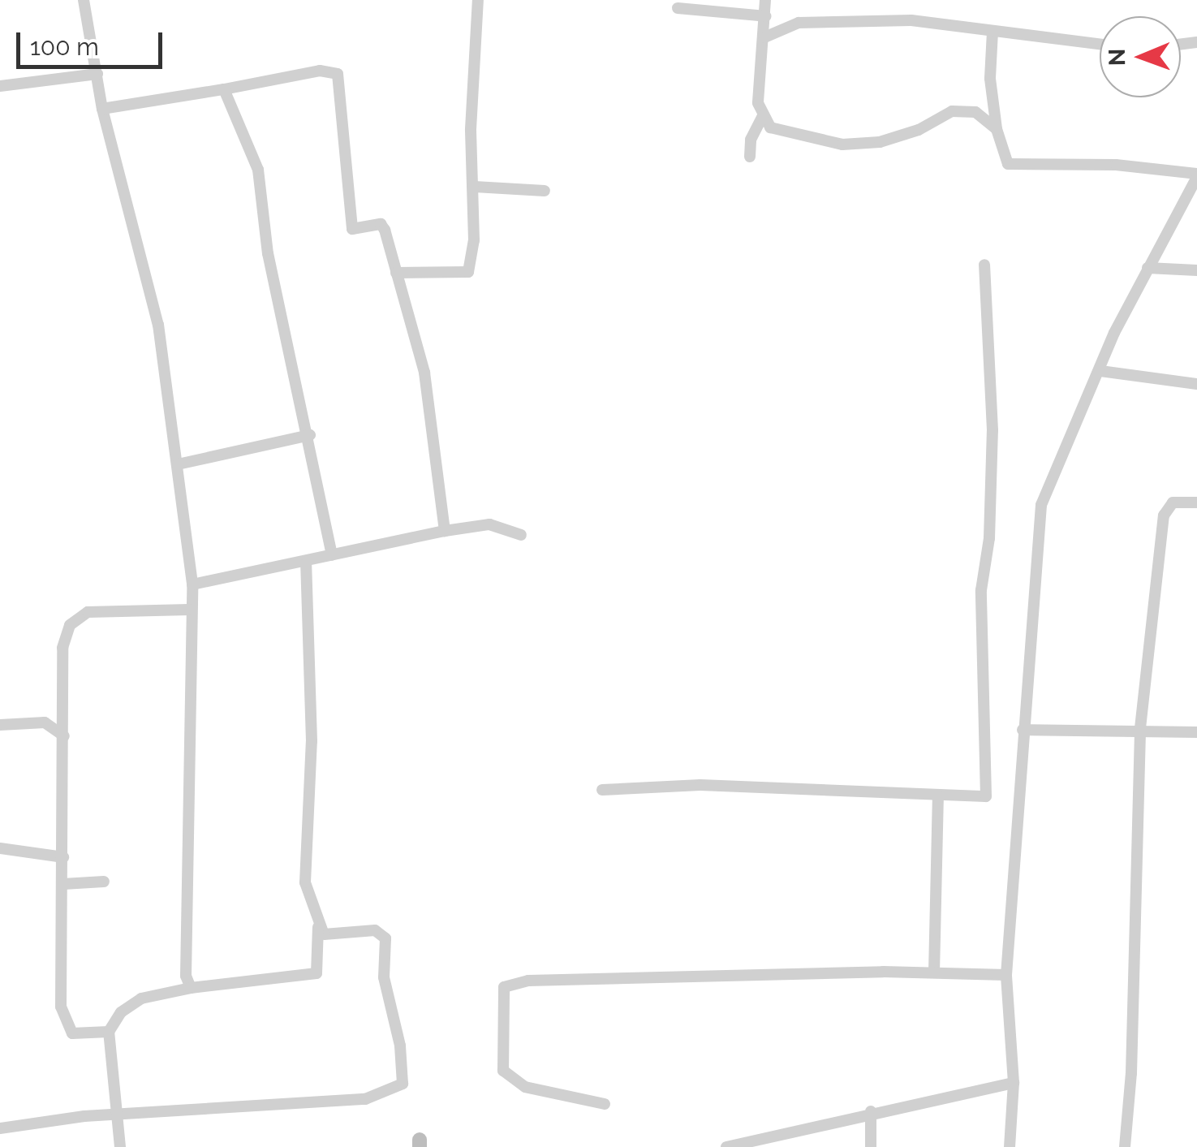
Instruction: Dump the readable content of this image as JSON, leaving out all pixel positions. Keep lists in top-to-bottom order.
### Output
{
  "scale_bar": "100 m",
  "north": "left"
}
